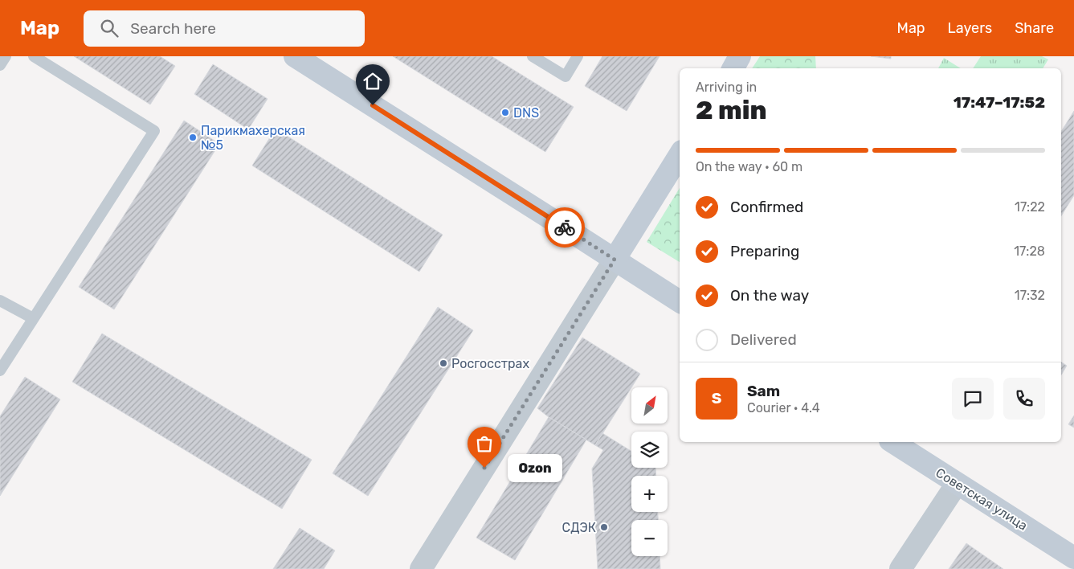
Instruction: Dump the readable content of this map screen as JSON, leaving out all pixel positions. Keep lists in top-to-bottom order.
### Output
{
  "streets": {
    "main road": ["Советская улица"]
  },
  "places": [
    "DNS",
    "Парикмахерская №5",
    "Росгосстрах",
    "Ozon",
    "СДЭК"
  ],
  "north": "top right",
  "page": {
    "header": "Map",
    "search": "Search here",
    "nav": ["Map", "Layers", "Share"],
    "heading": ["2 min", "Arriving in", "17:47–17:52"],
    "panel": ["Sam", "Courier · 4.4"],
    "bar": "On the way · 60 m",
    "list": [
      ["Confirmed", "17:22"],
      ["Preparing", "17:28"],
      ["On the way", "17:32"],
      "Delivered"
    ],
    "round": "S",
    "map_buttons": ["+", "−"],
    "bubble": "Ozon"
  }
}
